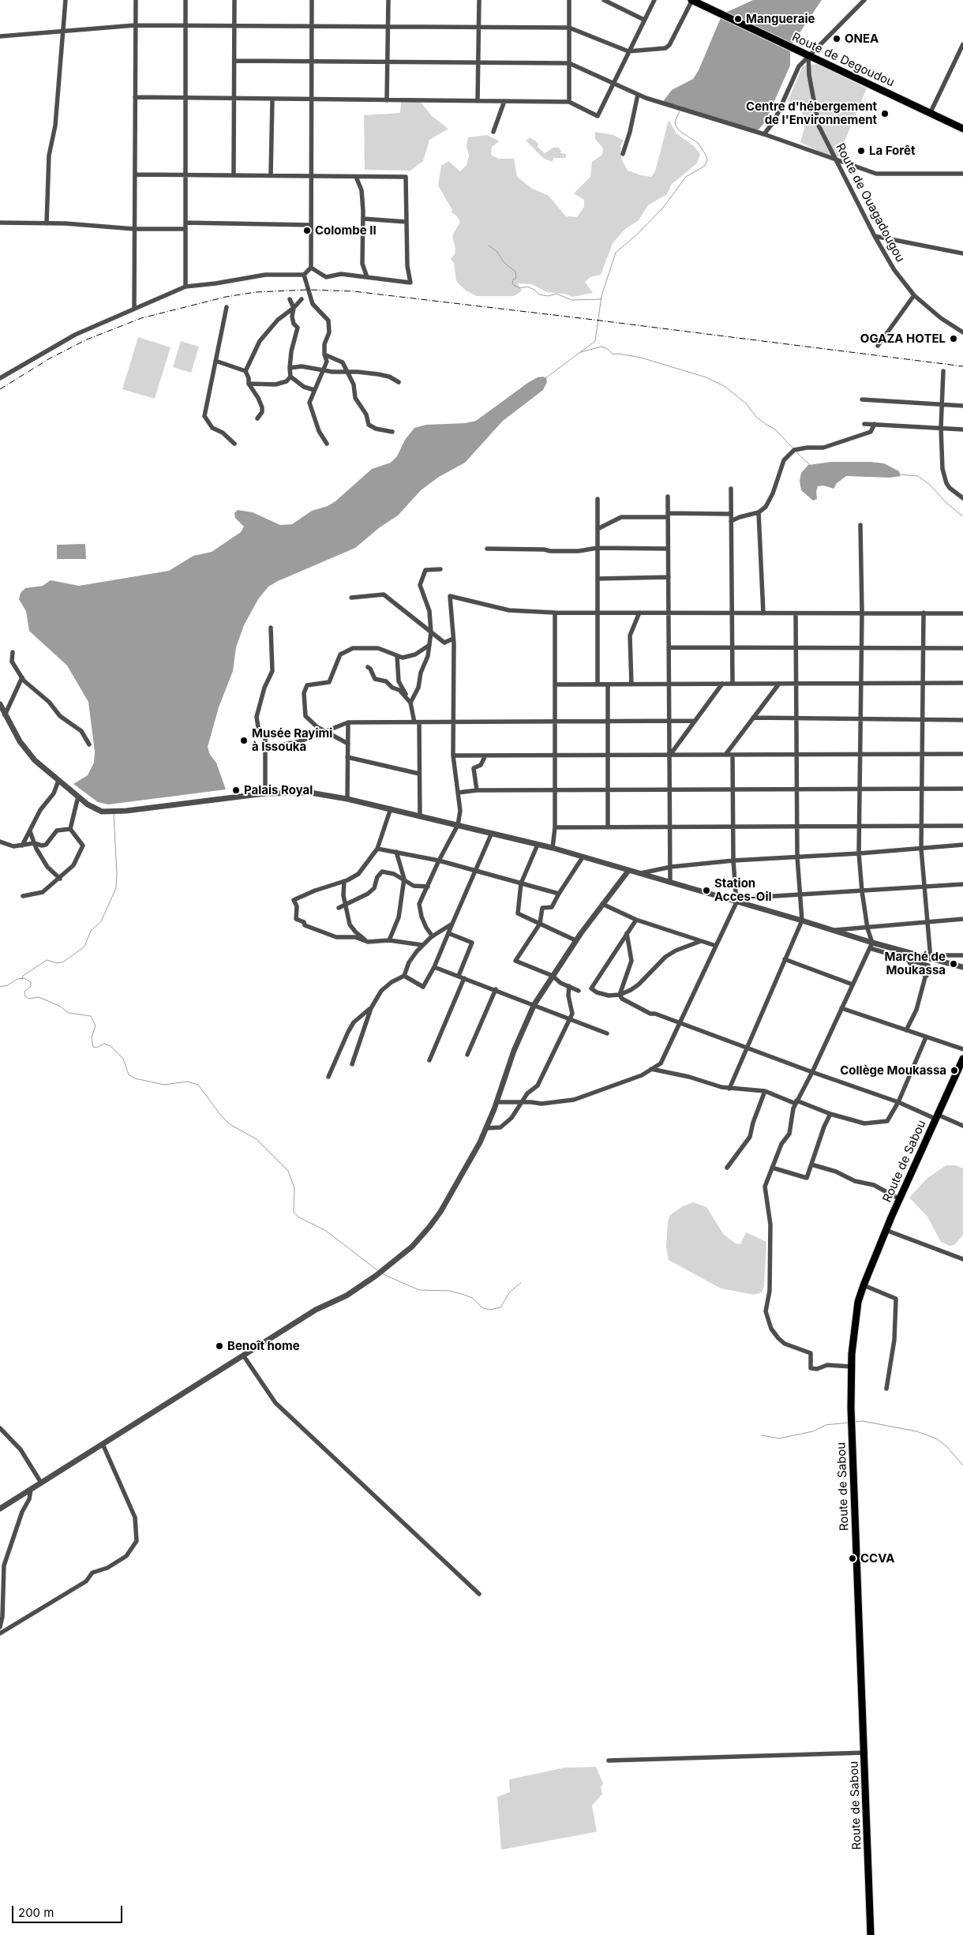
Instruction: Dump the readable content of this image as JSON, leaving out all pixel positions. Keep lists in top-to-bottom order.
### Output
{
  "streets": {
    "main road": ["Route de Degoudou", "Route de Sabou"],
    "street": ["Route de Ouagadougou"]
  },
  "crossings": [
    ["Route de Degoudou", "Route de Ouagadougou"]
  ],
  "places": [
    "Mangueraie",
    "ONEA",
    "Centre d'hébergement de l'Environnement",
    "La Forêt",
    "Colombe II",
    "OGAZA HOTEL",
    "Musée Rayimi à Issouka",
    "Palais Royal",
    "Station Acces-Oil",
    "Marché de Moukassa",
    "Collège Moukassa",
    "Benoît home",
    "CCVA"
  ],
  "scale_bar": "200 m"
}
